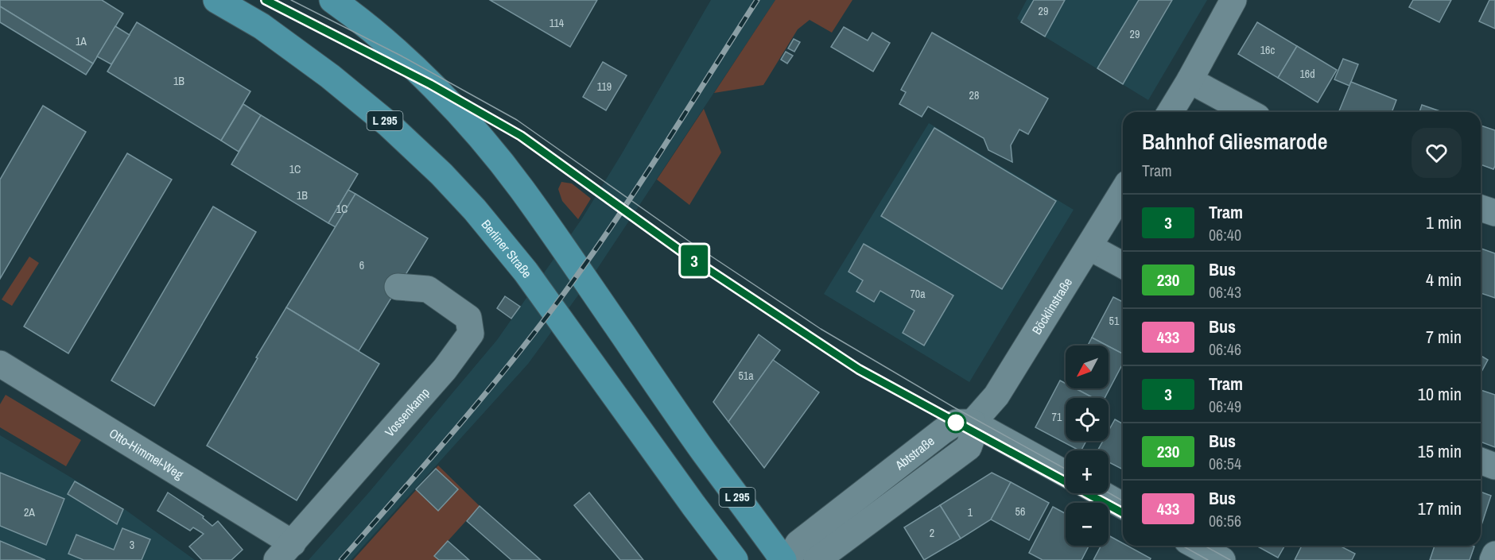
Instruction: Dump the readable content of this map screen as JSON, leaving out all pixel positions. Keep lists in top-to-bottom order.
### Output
{
  "streets": {
    "main road": ["L 295", "Berliner Straße"],
    "street": [
      "Böcklinstraße",
      "Vossenkamp",
      "Abtstraße",
      "Otto-Himmel-Weg"
    ]
  },
  "crossings": [
    ["Böcklinstraße", "Abtstraße"],
    ["Vossenkamp", "Otto-Himmel-Weg"]
  ],
  "lines": ["tram line 3"],
  "house_numbers": [
    "29",
    "114",
    "29",
    "1A",
    "16c",
    "16d",
    "1B",
    "119",
    "28",
    "1C",
    "1B",
    "1C",
    "6",
    "70a",
    "51",
    "51a",
    "71",
    "56",
    "2A",
    "1",
    "2",
    "3"
  ],
  "north": "bottom left",
  "page": {
    "on_map": "3",
    "heading": ["Bahnhof Gliesmarode", "Tram"],
    "list": [
      {
        "mark": "3",
        "name": "Tram",
        "note": "06:40",
        "value": "1 min"
      },
      {
        "mark": "230",
        "name": "Bus",
        "note": "06:43",
        "value": "4 min"
      },
      {
        "mark": "433",
        "name": "Bus",
        "note": "06:46",
        "value": "7 min"
      },
      {
        "mark": "3",
        "name": "Tram",
        "note": "06:49",
        "value": "10 min"
      },
      {
        "mark": "230",
        "name": "Bus",
        "note": "06:54",
        "value": "15 min"
      },
      {
        "mark": "433",
        "name": "Bus",
        "note": "06:56",
        "value": "17 min"
      }
    ],
    "map_buttons": ["+", "−"]
  }
}
